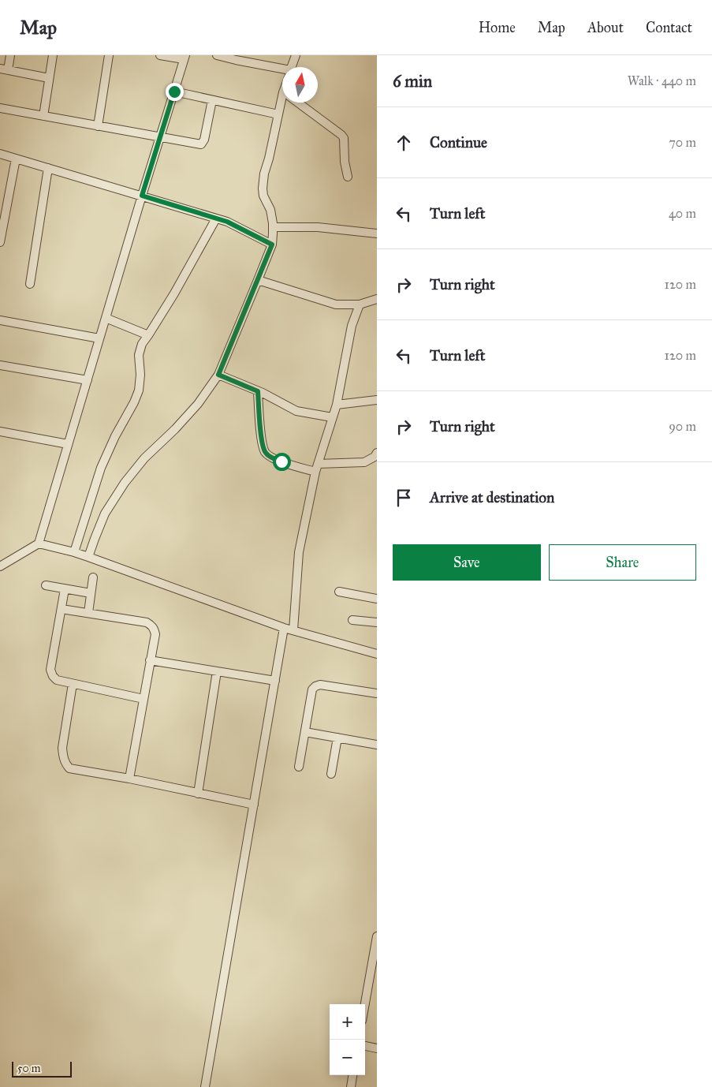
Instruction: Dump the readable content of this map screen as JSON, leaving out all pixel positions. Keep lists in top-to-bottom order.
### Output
{
  "scale_bar": "50 m",
  "north": "top",
  "page": {
    "header": "Map",
    "nav": [
      "Home",
      "Map",
      "About",
      "Contact"
    ],
    "heading": ["6 min", "Walk · 440 m"],
    "list": [
      ["Continue", "70 m"],
      ["Turn left", "40 m"],
      ["Turn right", "120 m"],
      ["Turn left", "120 m"],
      ["Turn right", "90 m"],
      "Arrive at destination"
    ],
    "buttons": ["Save", "Share"],
    "map_buttons": ["+", "−"],
    "scale": "50 m"
  }
}
